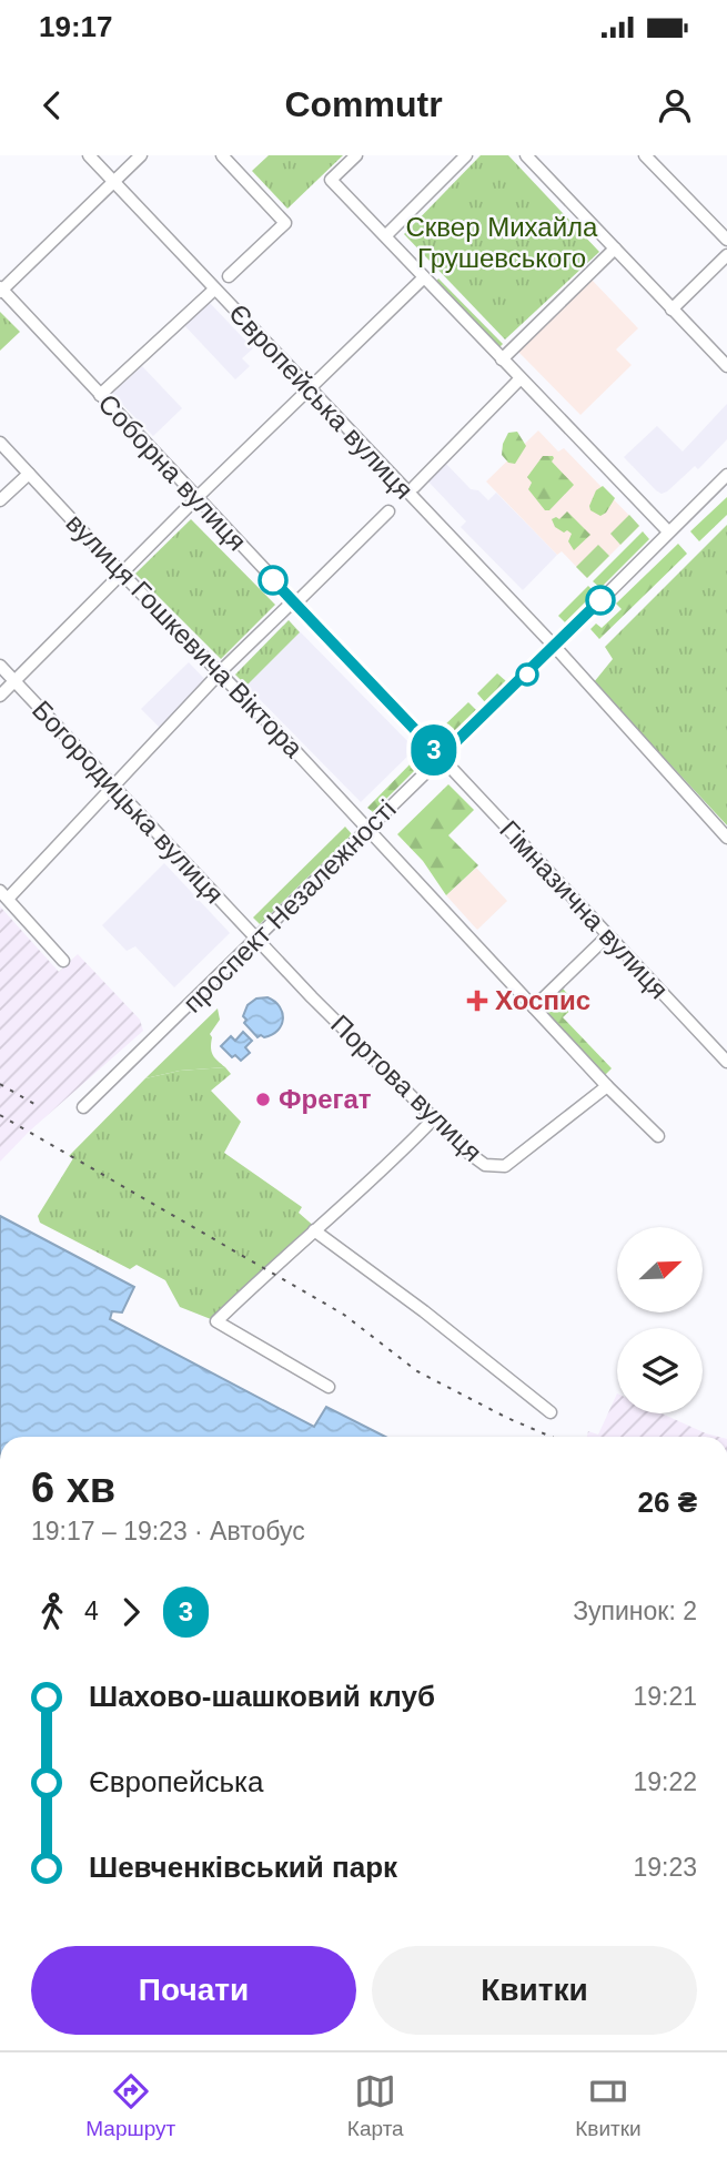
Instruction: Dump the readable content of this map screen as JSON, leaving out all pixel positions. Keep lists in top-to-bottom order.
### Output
{
  "streets": {
    "street": [
      "Європейська вулиця",
      "Соборна вулиця",
      "вулиця Гошкевича Віктора",
      "Богородицька вулиця",
      "проспект Незалежності",
      "Гімназична вулиця",
      "Портова вулиця"
    ]
  },
  "crossings": [
    ["Європейська вулиця", "проспект Незалежності"],
    ["Соборна вулиця", "проспект Незалежності"],
    ["Соборна вулиця", "Гімназична вулиця"],
    ["вулиця Гошкевича Віктора", "проспект Незалежності"],
    ["вулиця Гошкевича Віктора", "Портова вулиця"],
    ["Богородицька вулиця", "проспект Незалежності"],
    ["Богородицька вулиця", "Портова вулиця"],
    ["проспект Незалежності", "Гімназична вулиця"],
    ["проспект Незалежності", "Портова вулиця"]
  ],
  "parks": ["Сквер Михайла Грушевського"],
  "places": {
    "health": ["Хоспис"],
    "other": ["Фрегат"]
  },
  "lines": ["bus line 3"],
  "north": "top right",
  "page": {
    "status": "19:17",
    "header": "Commutr",
    "on_map": "3",
    "heading": ["6 хв", "19:17 – 19:23 · Автобус", "26 ₴"],
    "legs": ["4", "3", "Зупинок: 2"],
    "list": [
      {
        "name": "Шахово-шашковий клуб",
        "value": "19:21"
      },
      {
        "name": "Європейська",
        "value": "19:22"
      },
      {
        "name": "Шевченківський парк",
        "value": "19:23"
      }
    ],
    "buttons": ["Почати", "Квитки"],
    "tabs": ["Маршрут", "Карта", "Квитки"]
  }
}
